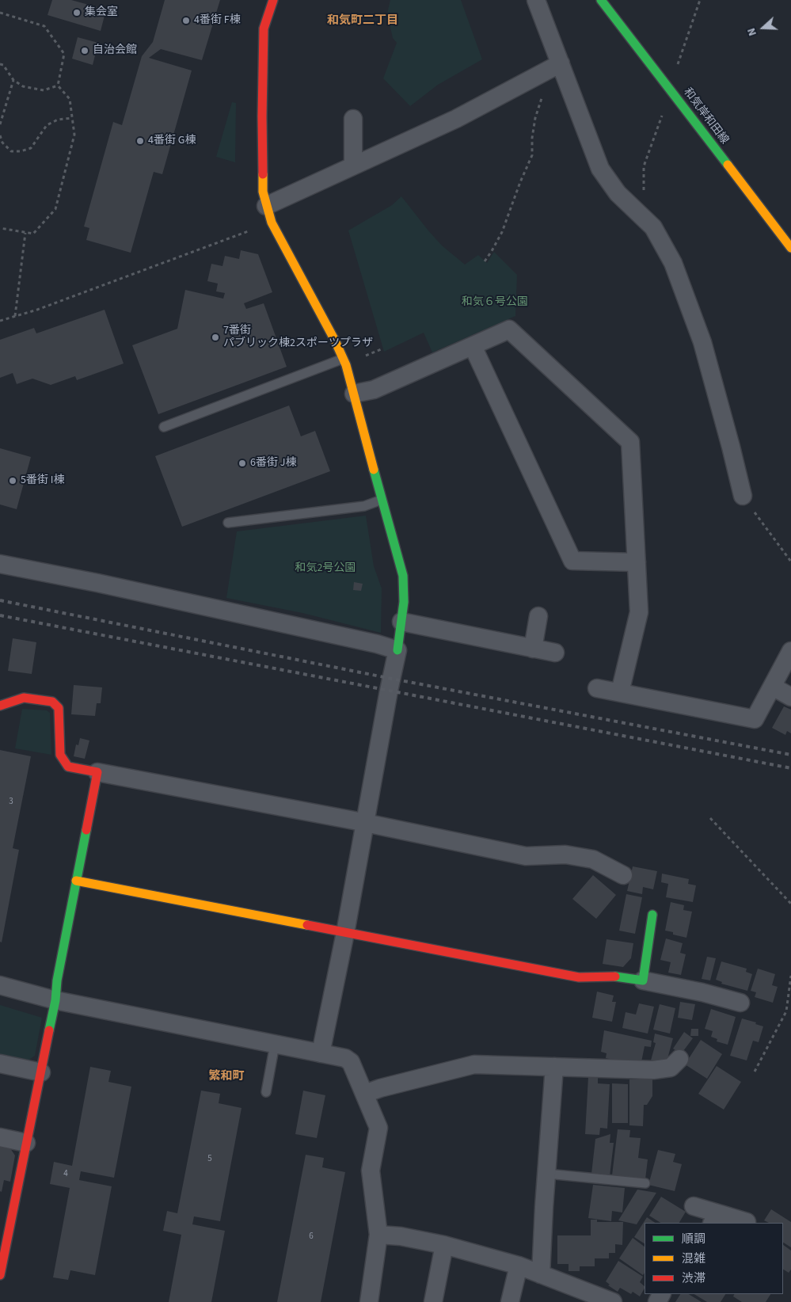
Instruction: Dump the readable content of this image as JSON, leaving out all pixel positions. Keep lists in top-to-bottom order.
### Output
{
  "streets": {
    "street": ["和気岸和田線"]
  },
  "districts": ["和気町二丁目", "繁和町"],
  "parks": ["和気６号公園", "和気2号公園"],
  "places": [
    "集会室",
    "4番街 F棟",
    "自治会館",
    "4番街 G棟",
    "7番街 パブリック棟2スポーツプラザ",
    "6番街 J棟",
    "5番街 I棟"
  ],
  "house_numbers": [
    "3",
    "5",
    "4",
    "6"
  ],
  "legend": ["順調", "混雑", "渋滞"],
  "north": "left"
}
